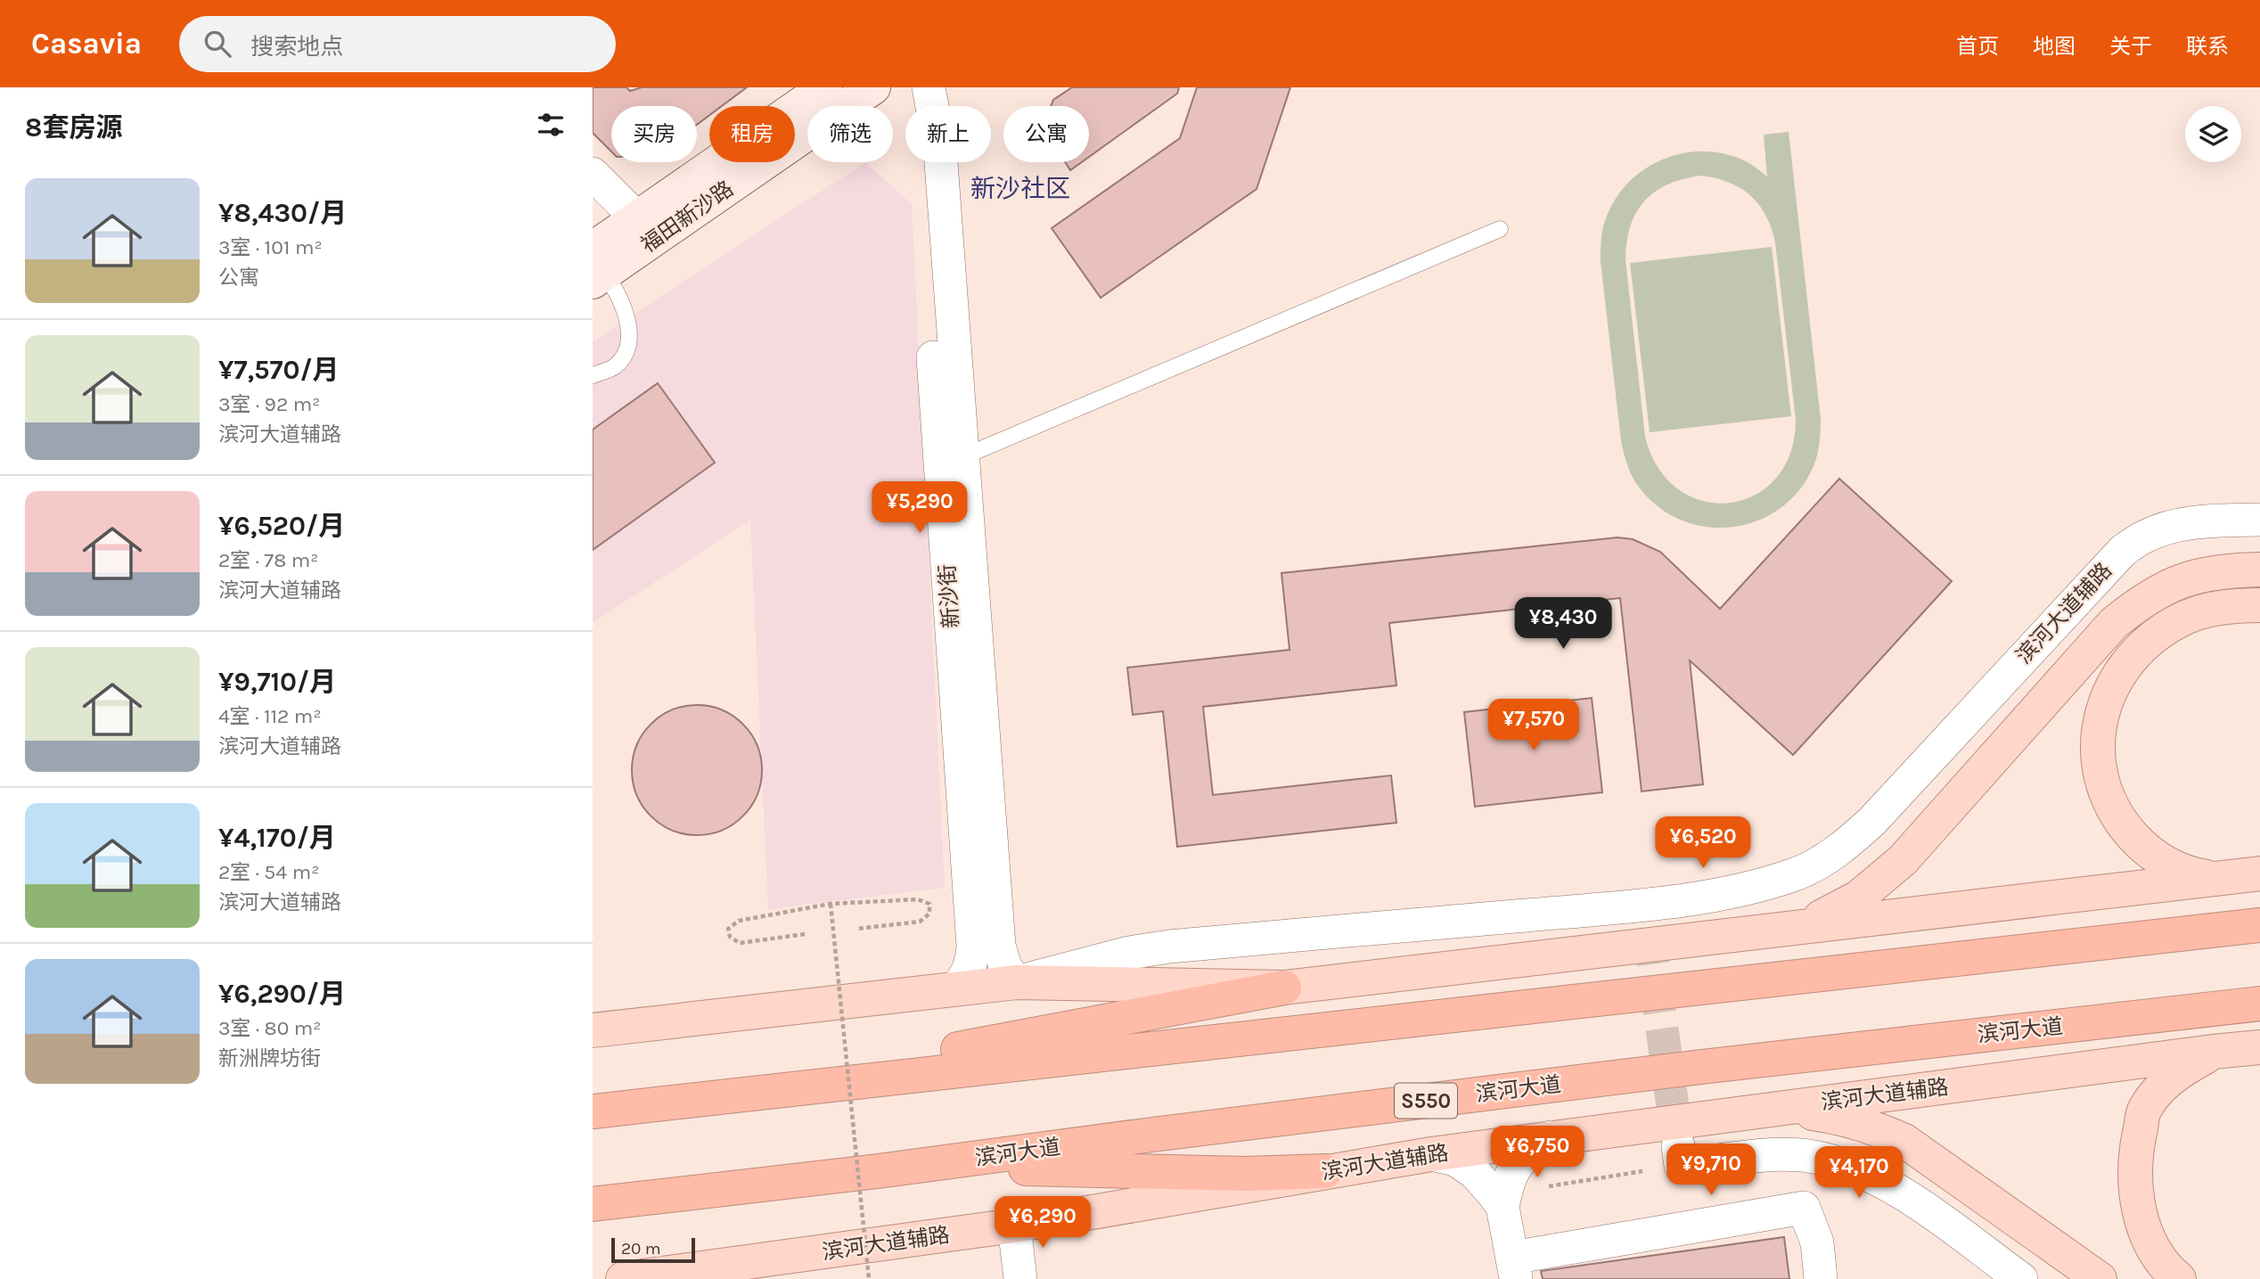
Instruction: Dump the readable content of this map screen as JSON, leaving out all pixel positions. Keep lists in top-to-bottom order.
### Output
{
  "streets": {
    "highway": ["滨河大道", "S550"],
    "main road": ["滨河大道辅路"],
    "street": ["福田新沙路", "新沙街"]
  },
  "crossings": [
    ["新沙街", "滨河大道辅路"]
  ],
  "districts": ["新沙社区"],
  "scale_bar": "20 m",
  "page": {
    "header": "Casavia",
    "search": "搜索地点",
    "nav": [
      "首页",
      "地图",
      "关于",
      "联系"
    ],
    "heading": "8套房源",
    "chip": [
      "买房",
      "租房",
      "筛选",
      "新上",
      "公寓"
    ],
    "list": [
      {
        "name": "¥8,430/月",
        "note": "3室 · 101 m² · 公寓"
      },
      {
        "name": "¥7,570/月",
        "note": "3室 · 92 m² · 滨河大道辅路"
      },
      {
        "name": "¥6,520/月",
        "note": "2室 · 78 m² · 滨河大道辅路"
      },
      {
        "name": "¥9,710/月",
        "note": "4室 · 112 m² · 滨河大道辅路"
      },
      {
        "name": "¥4,170/月",
        "note": "2室 · 54 m² · 滨河大道辅路"
      },
      {
        "name": "¥6,290/月",
        "note": "3室 · 80 m² · 新洲牌坊街"
      }
    ],
    "price": [
      "¥5,290",
      "¥8,430",
      "¥7,570",
      "¥6,520",
      "¥6,750",
      "¥9,710",
      "¥4,170",
      "¥6,290"
    ],
    "scale": "20 m"
  }
}
